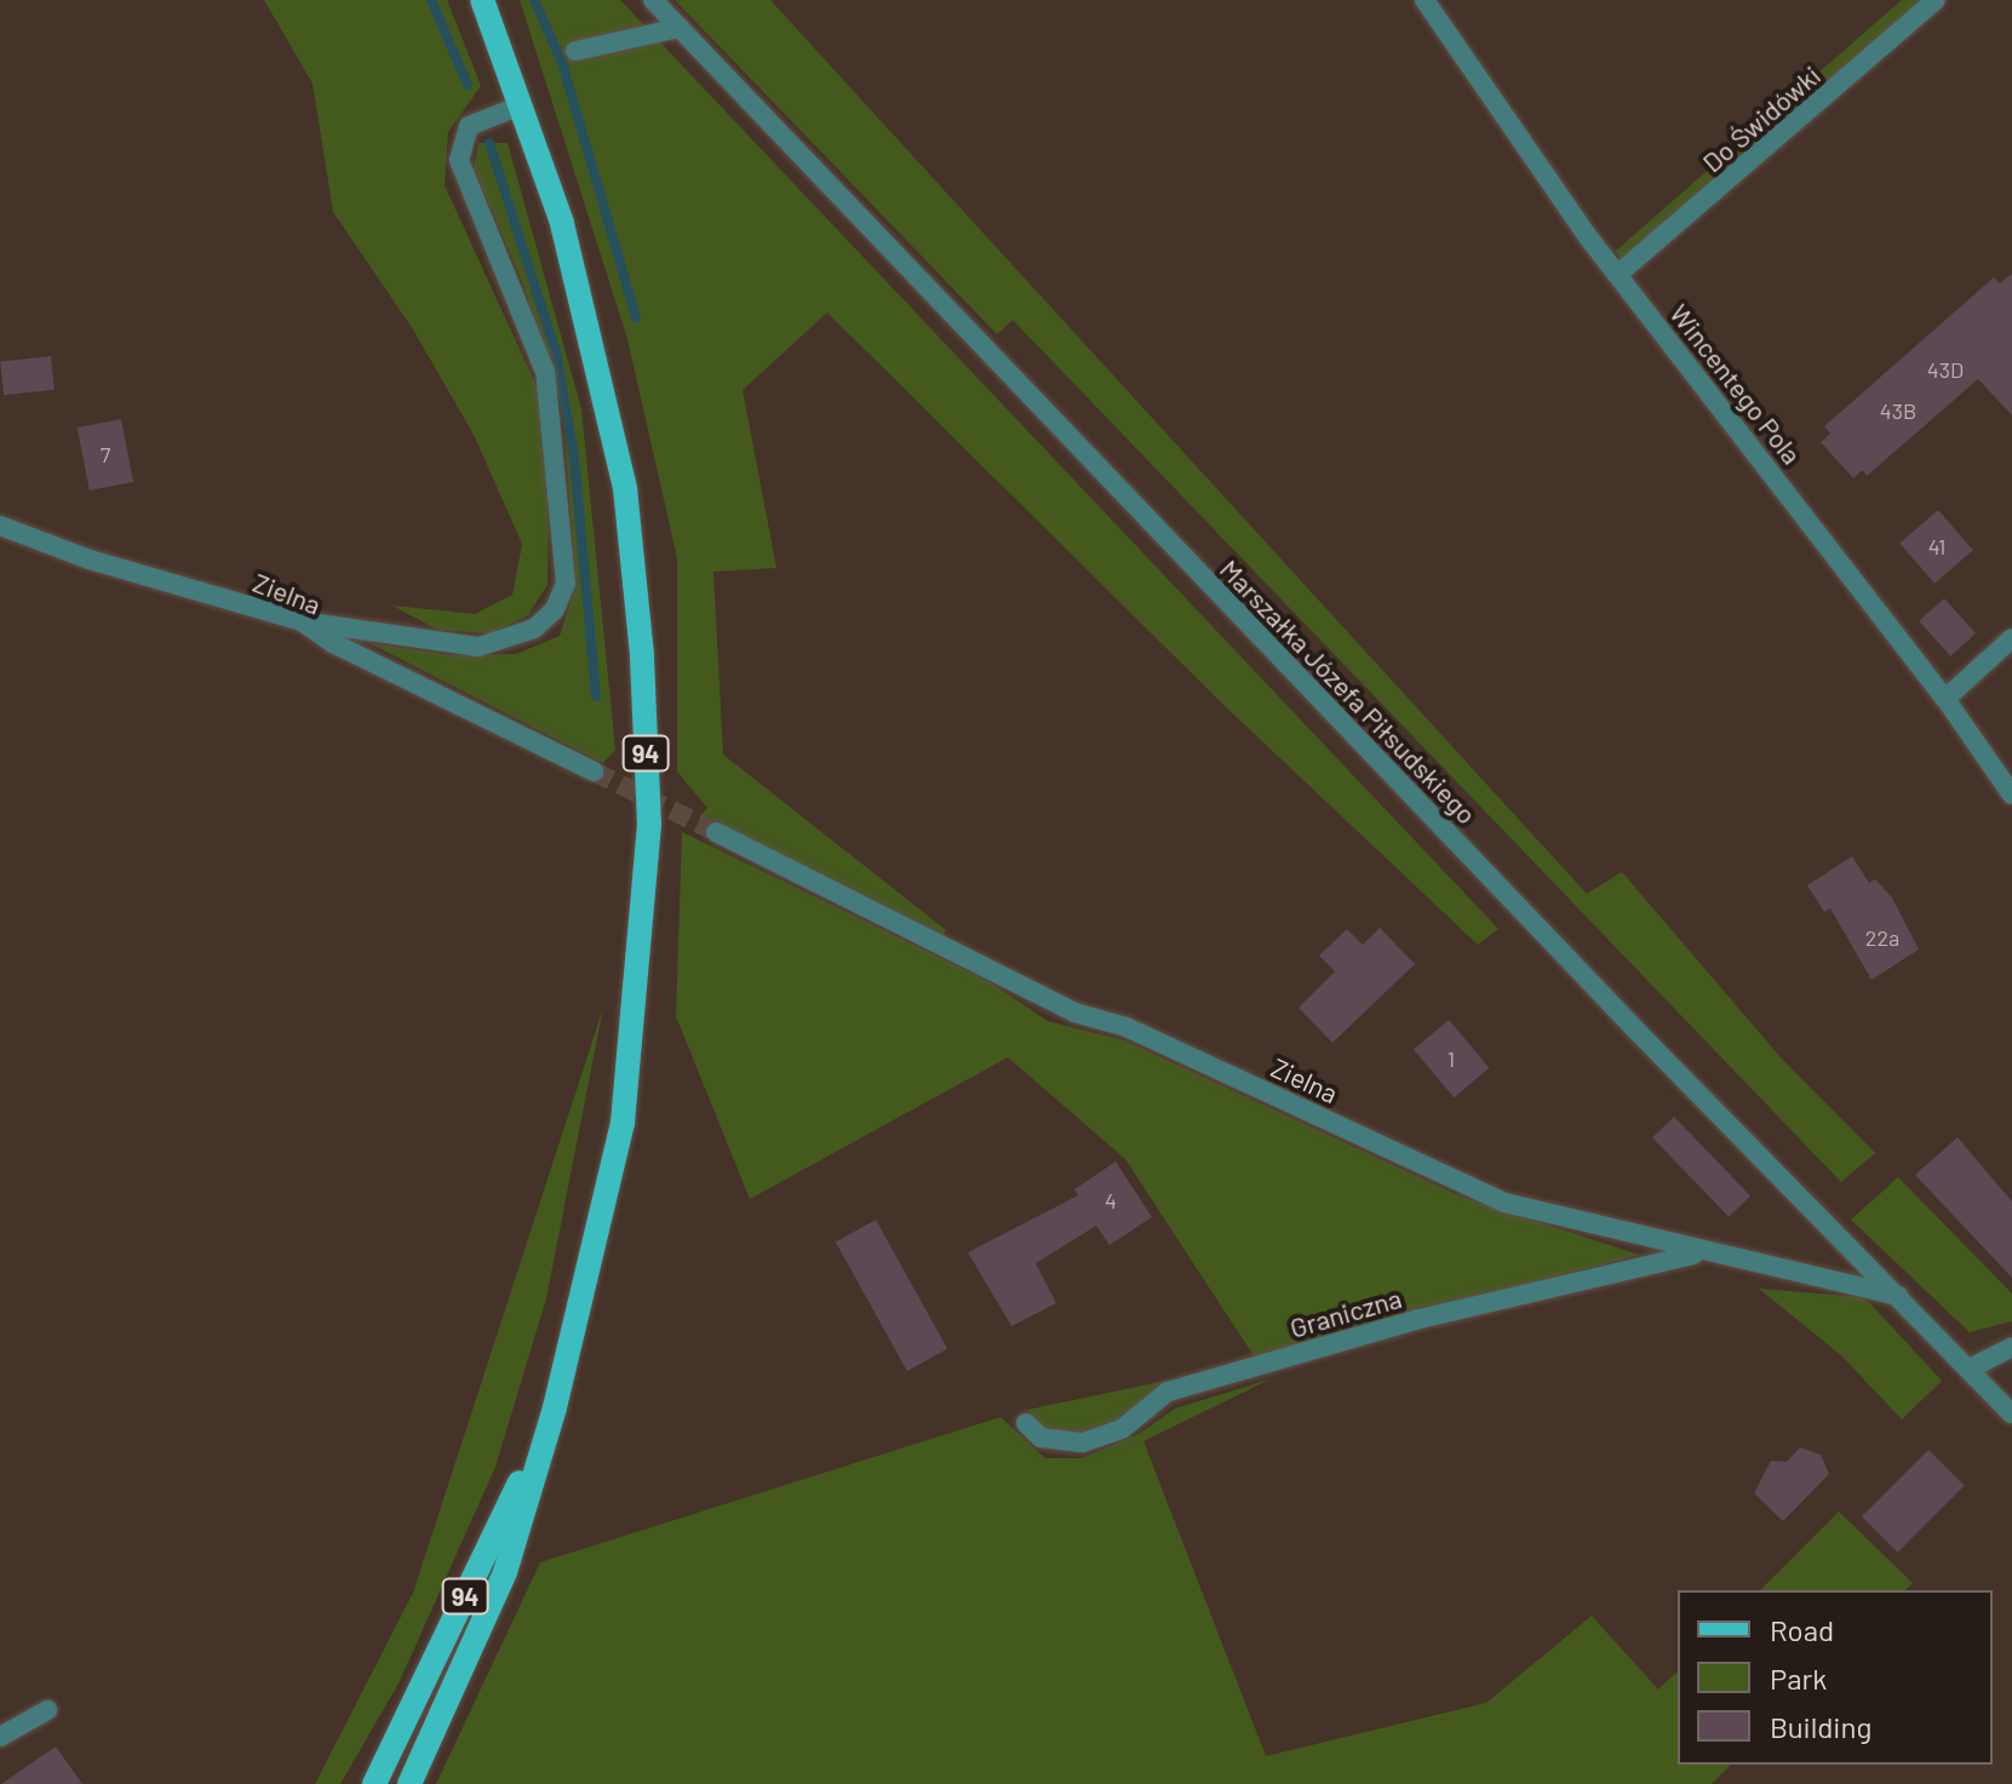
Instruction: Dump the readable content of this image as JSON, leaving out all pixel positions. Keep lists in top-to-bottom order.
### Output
{
  "streets": {
    "main road": ["94"],
    "street": [
      "Do Świdówki",
      "Wincentego Pola",
      "Zielna",
      "Marszałka Józefa Piłsudskiego",
      "Graniczna"
    ]
  },
  "crossings": [
    ["Do Świdówki", "Wincentego Pola"],
    ["Zielna", "Marszałka Józefa Piłsudskiego"],
    ["Zielna", "Graniczna"]
  ],
  "house_numbers": [
    "43D",
    "43B",
    "7",
    "41",
    "22a",
    "1",
    "4"
  ],
  "legend": ["Road", "Park", "Building"]
}
